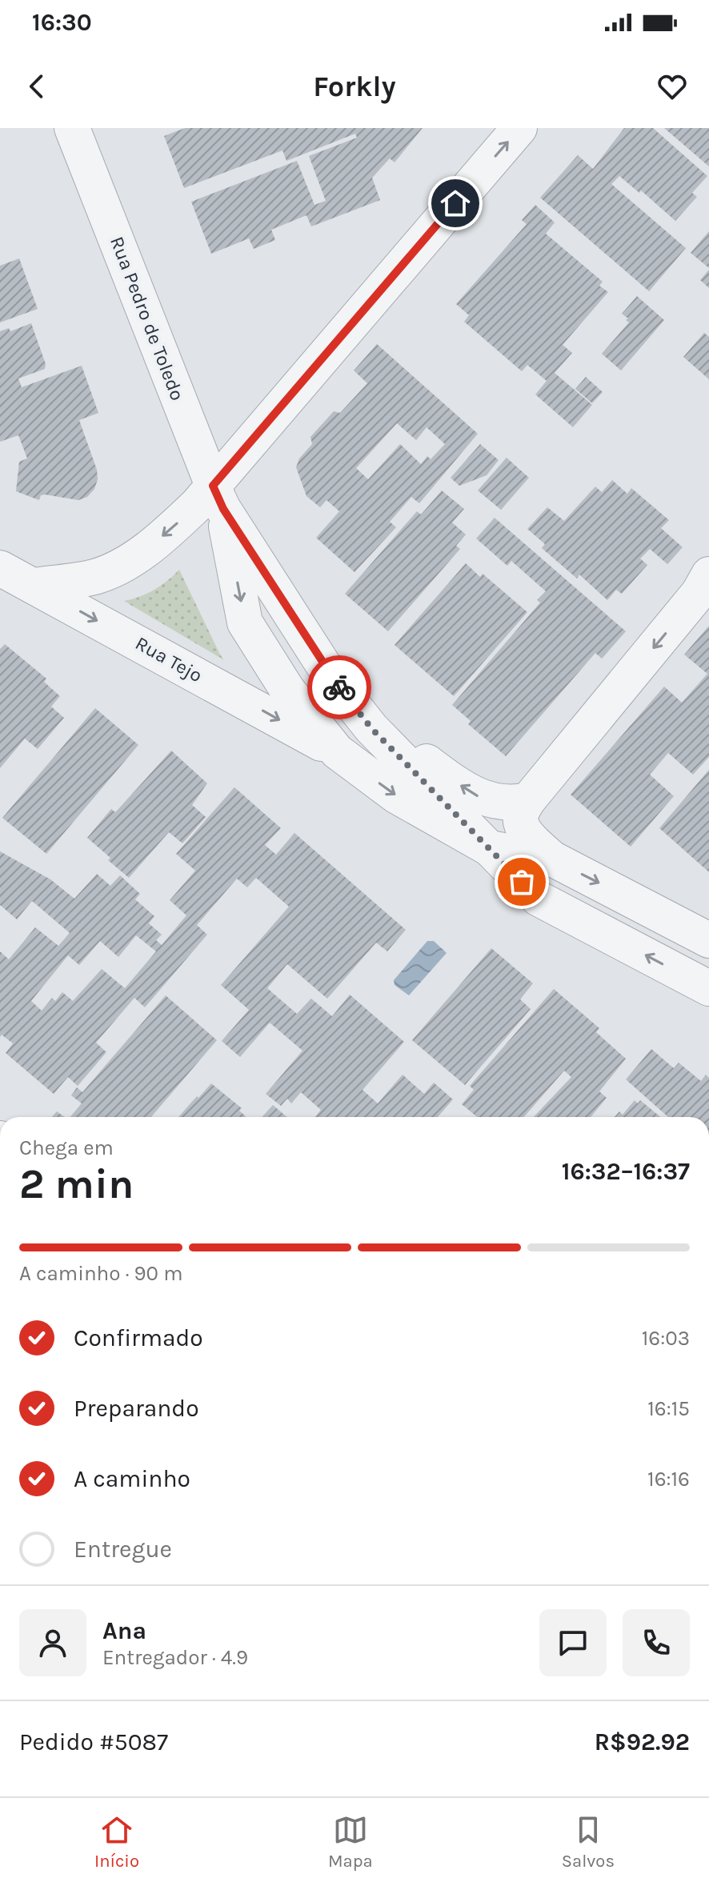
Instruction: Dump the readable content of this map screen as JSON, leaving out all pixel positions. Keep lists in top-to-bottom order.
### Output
{
  "streets": {
    "street": ["Rua Pedro de Toledo", "Rua Tejo"]
  },
  "crossings": [
    ["Rua Pedro de Toledo", "Rua Tejo"]
  ],
  "one_way": ["Rua Tejo"],
  "page": {
    "status": "16:30",
    "header": "Forkly",
    "heading": ["2 min", "Chega em", "16:32–16:37"],
    "panel": [
      "Ana",
      "Entregador · 4.9",
      "Pedido #5087",
      "R$92.92"
    ],
    "bar": "A caminho · 90 m",
    "list": [
      ["Confirmado", "16:03"],
      ["Preparando", "16:15"],
      ["A caminho", "16:16"],
      "Entregue"
    ],
    "tabs": ["Início", "Mapa", "Salvos"]
  }
}
